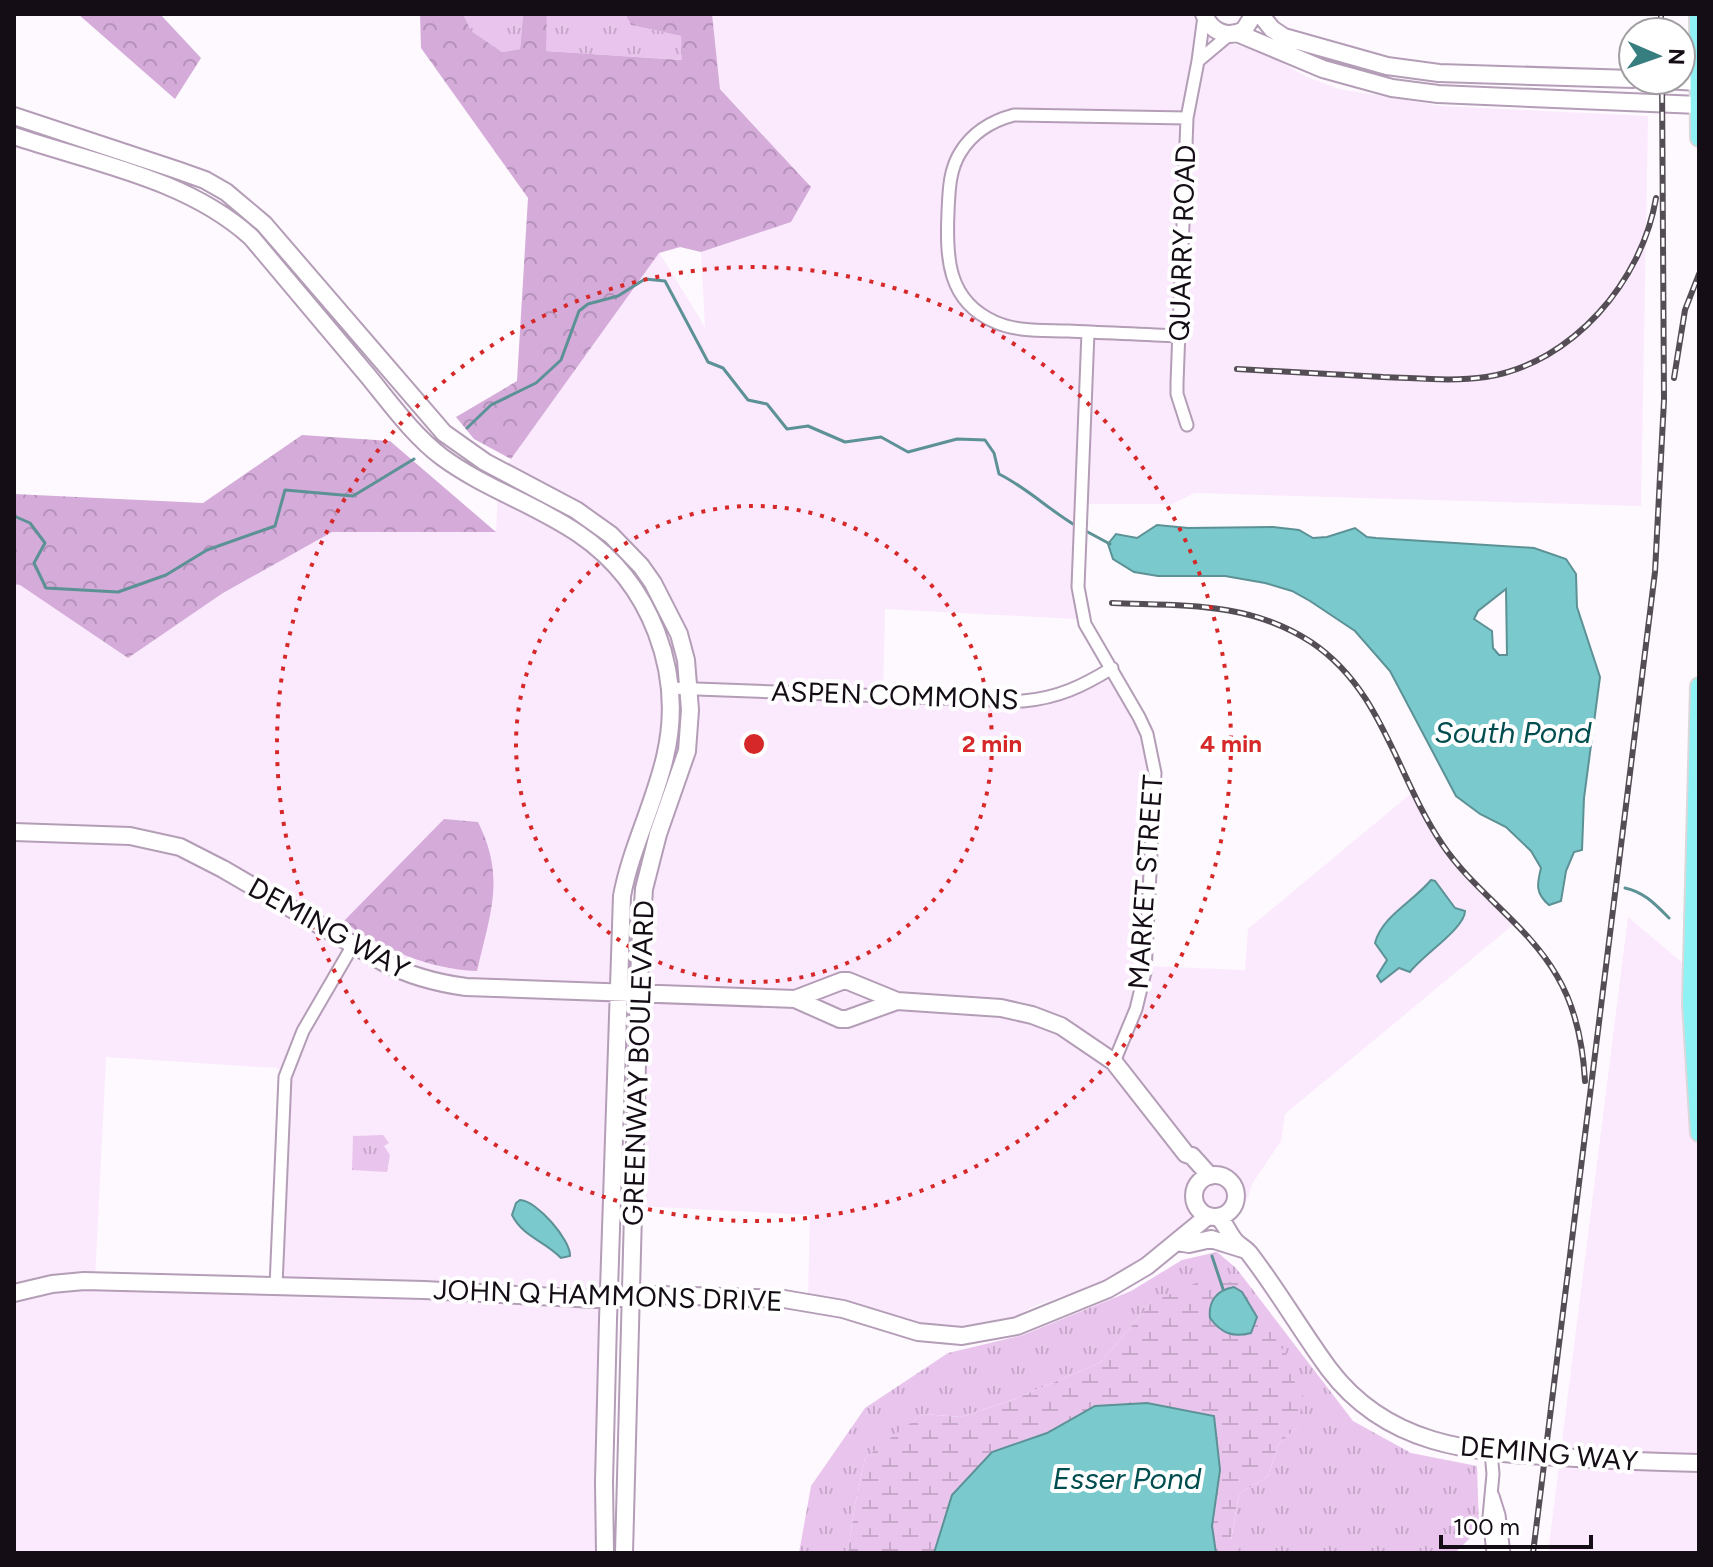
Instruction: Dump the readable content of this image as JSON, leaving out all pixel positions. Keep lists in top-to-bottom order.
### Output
{
  "streets": {
    "street": [
      "QUARRY ROAD",
      "ASPEN COMMONS",
      "MARKET STREET",
      "DEMING WAY",
      "GREENWAY BOULEVARD",
      "JOHN Q HAMMONS DRIVE"
    ]
  },
  "crossings": [
    ["QUARRY ROAD", "MARKET STREET"],
    ["ASPEN COMMONS", "MARKET STREET"],
    ["ASPEN COMMONS", "GREENWAY BOULEVARD"],
    ["MARKET STREET", "DEMING WAY"],
    ["DEMING WAY", "GREENWAY BOULEVARD"],
    ["DEMING WAY", "JOHN Q HAMMONS DRIVE"],
    ["GREENWAY BOULEVARD", "JOHN Q HAMMONS DRIVE"]
  ],
  "water": ["South Pond", "Esser Pond"],
  "scale_bar": "100 m",
  "north": "right",
  "rings": ["2 min", "4 min"]
}
